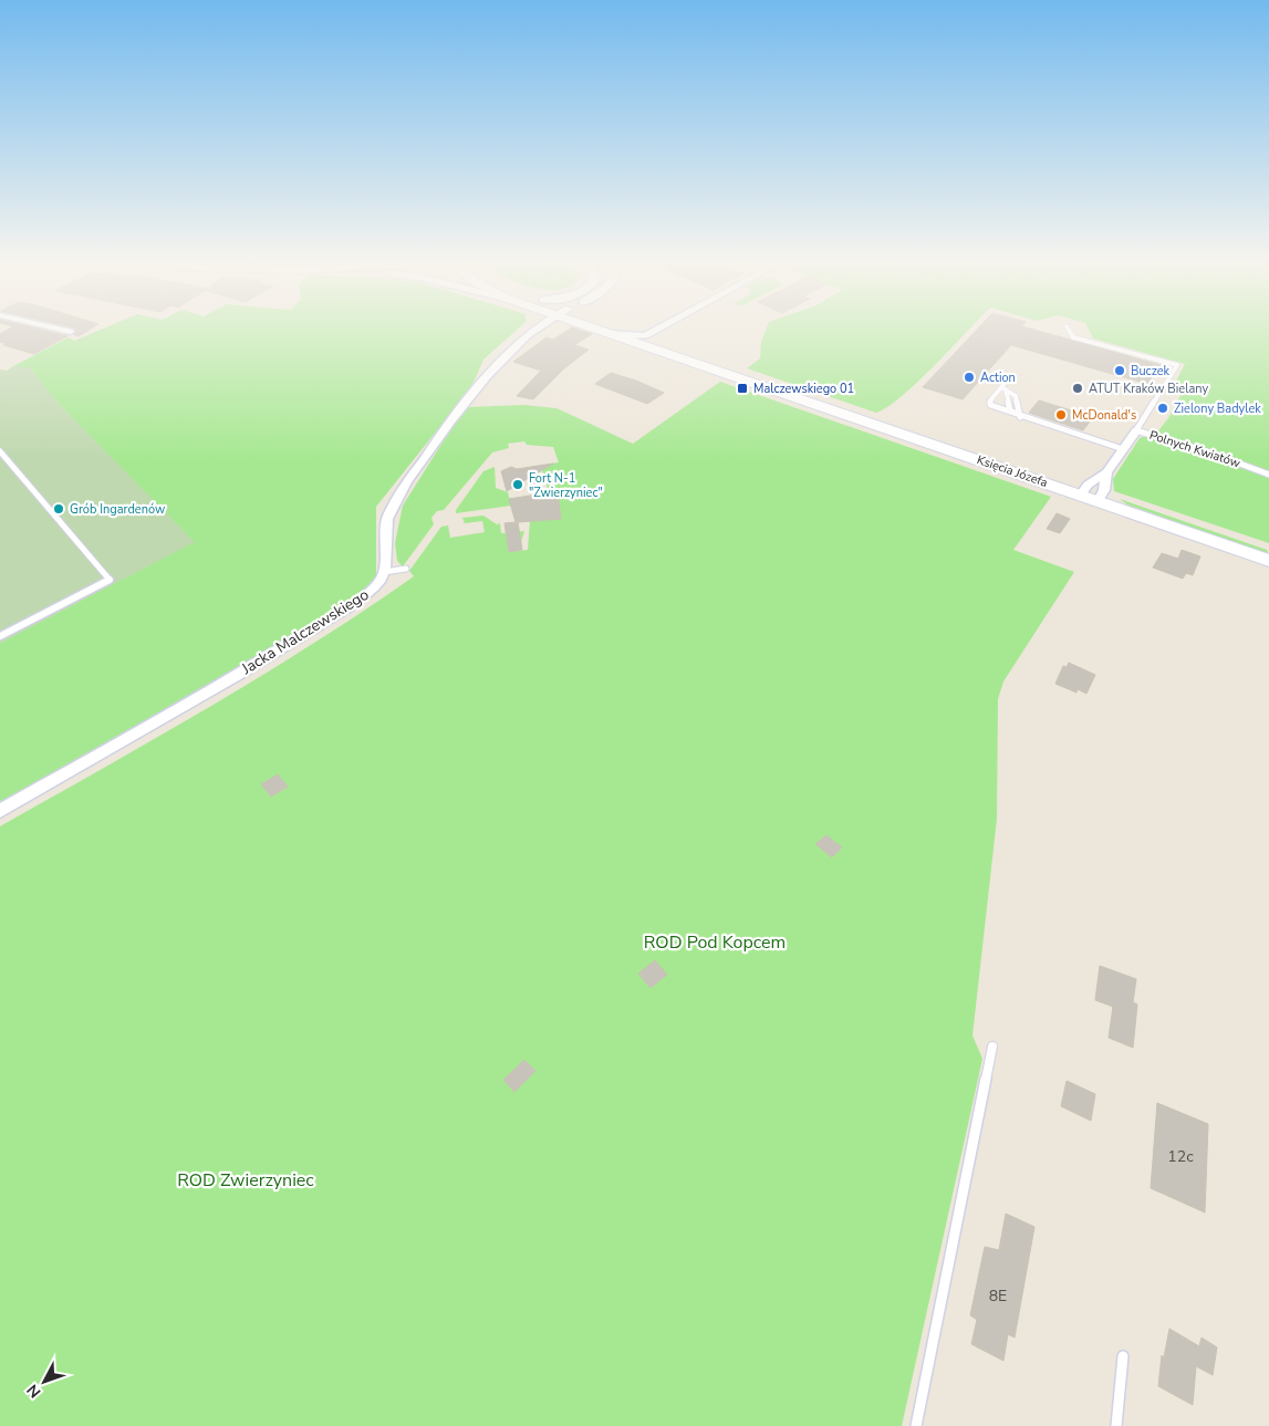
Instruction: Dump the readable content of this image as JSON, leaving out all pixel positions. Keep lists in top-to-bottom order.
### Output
{
  "streets": {
    "main road": ["Księcia Józefa"],
    "street": ["Polnych Kwiatów", "Jacka Malczewskiego"]
  },
  "crossings": [
    ["Polnych Kwiatów", "Księcia Józefa"]
  ],
  "parks": ["ROD Pod Kopcem", "ROD Zwierzyniec"],
  "places": {
    "other": [
      "Buczek",
      "Action",
      "ATUT Kraków Bielany",
      "Zielony Badylek",
      "McDonald's",
      "Fort N-1 \"Zwierzyniec\"",
      "Grób Ingardenów"
    ],
    "transit": ["Malczewskiego 01"]
  },
  "house_numbers": ["12c", "8E"],
  "north": "bottom left"
}
